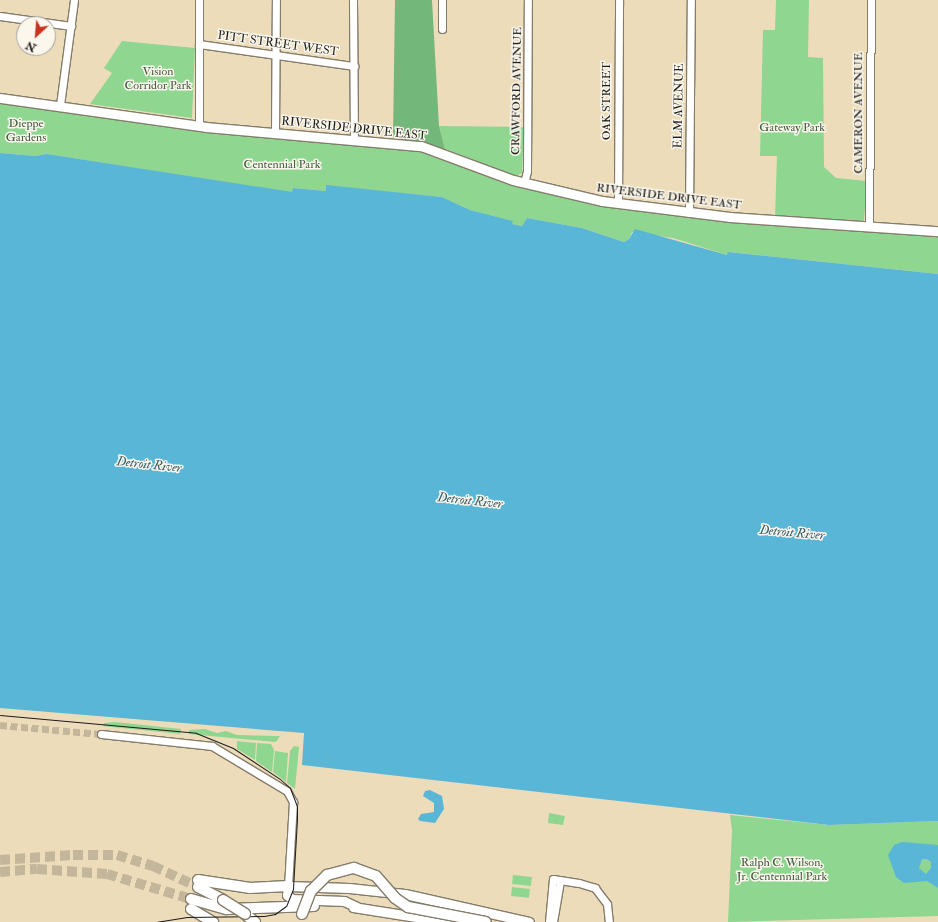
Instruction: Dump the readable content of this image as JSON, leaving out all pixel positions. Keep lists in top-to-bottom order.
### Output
{
  "streets": {
    "main road": ["RIVERSIDE DRIVE EAST"],
    "street": [
      "PITT STREET WEST",
      "CRAWFORD AVENUE",
      "OAK STREET",
      "ELM AVENUE",
      "CAMERON AVENUE"
    ]
  },
  "crossings": [
    ["CRAWFORD AVENUE", "RIVERSIDE DRIVE EAST"],
    ["OAK STREET", "RIVERSIDE DRIVE EAST"],
    ["ELM AVENUE", "RIVERSIDE DRIVE EAST"],
    ["CAMERON AVENUE", "RIVERSIDE DRIVE EAST"]
  ],
  "water": ["Detroit River"],
  "parks": [
    "Vision Corridor Park",
    "Dieppe Gardens",
    "Gateway Park",
    "Centennial Park",
    "Ralph C. Wilson, Jr. Centennial Park"
  ],
  "north": "bottom left"
}
